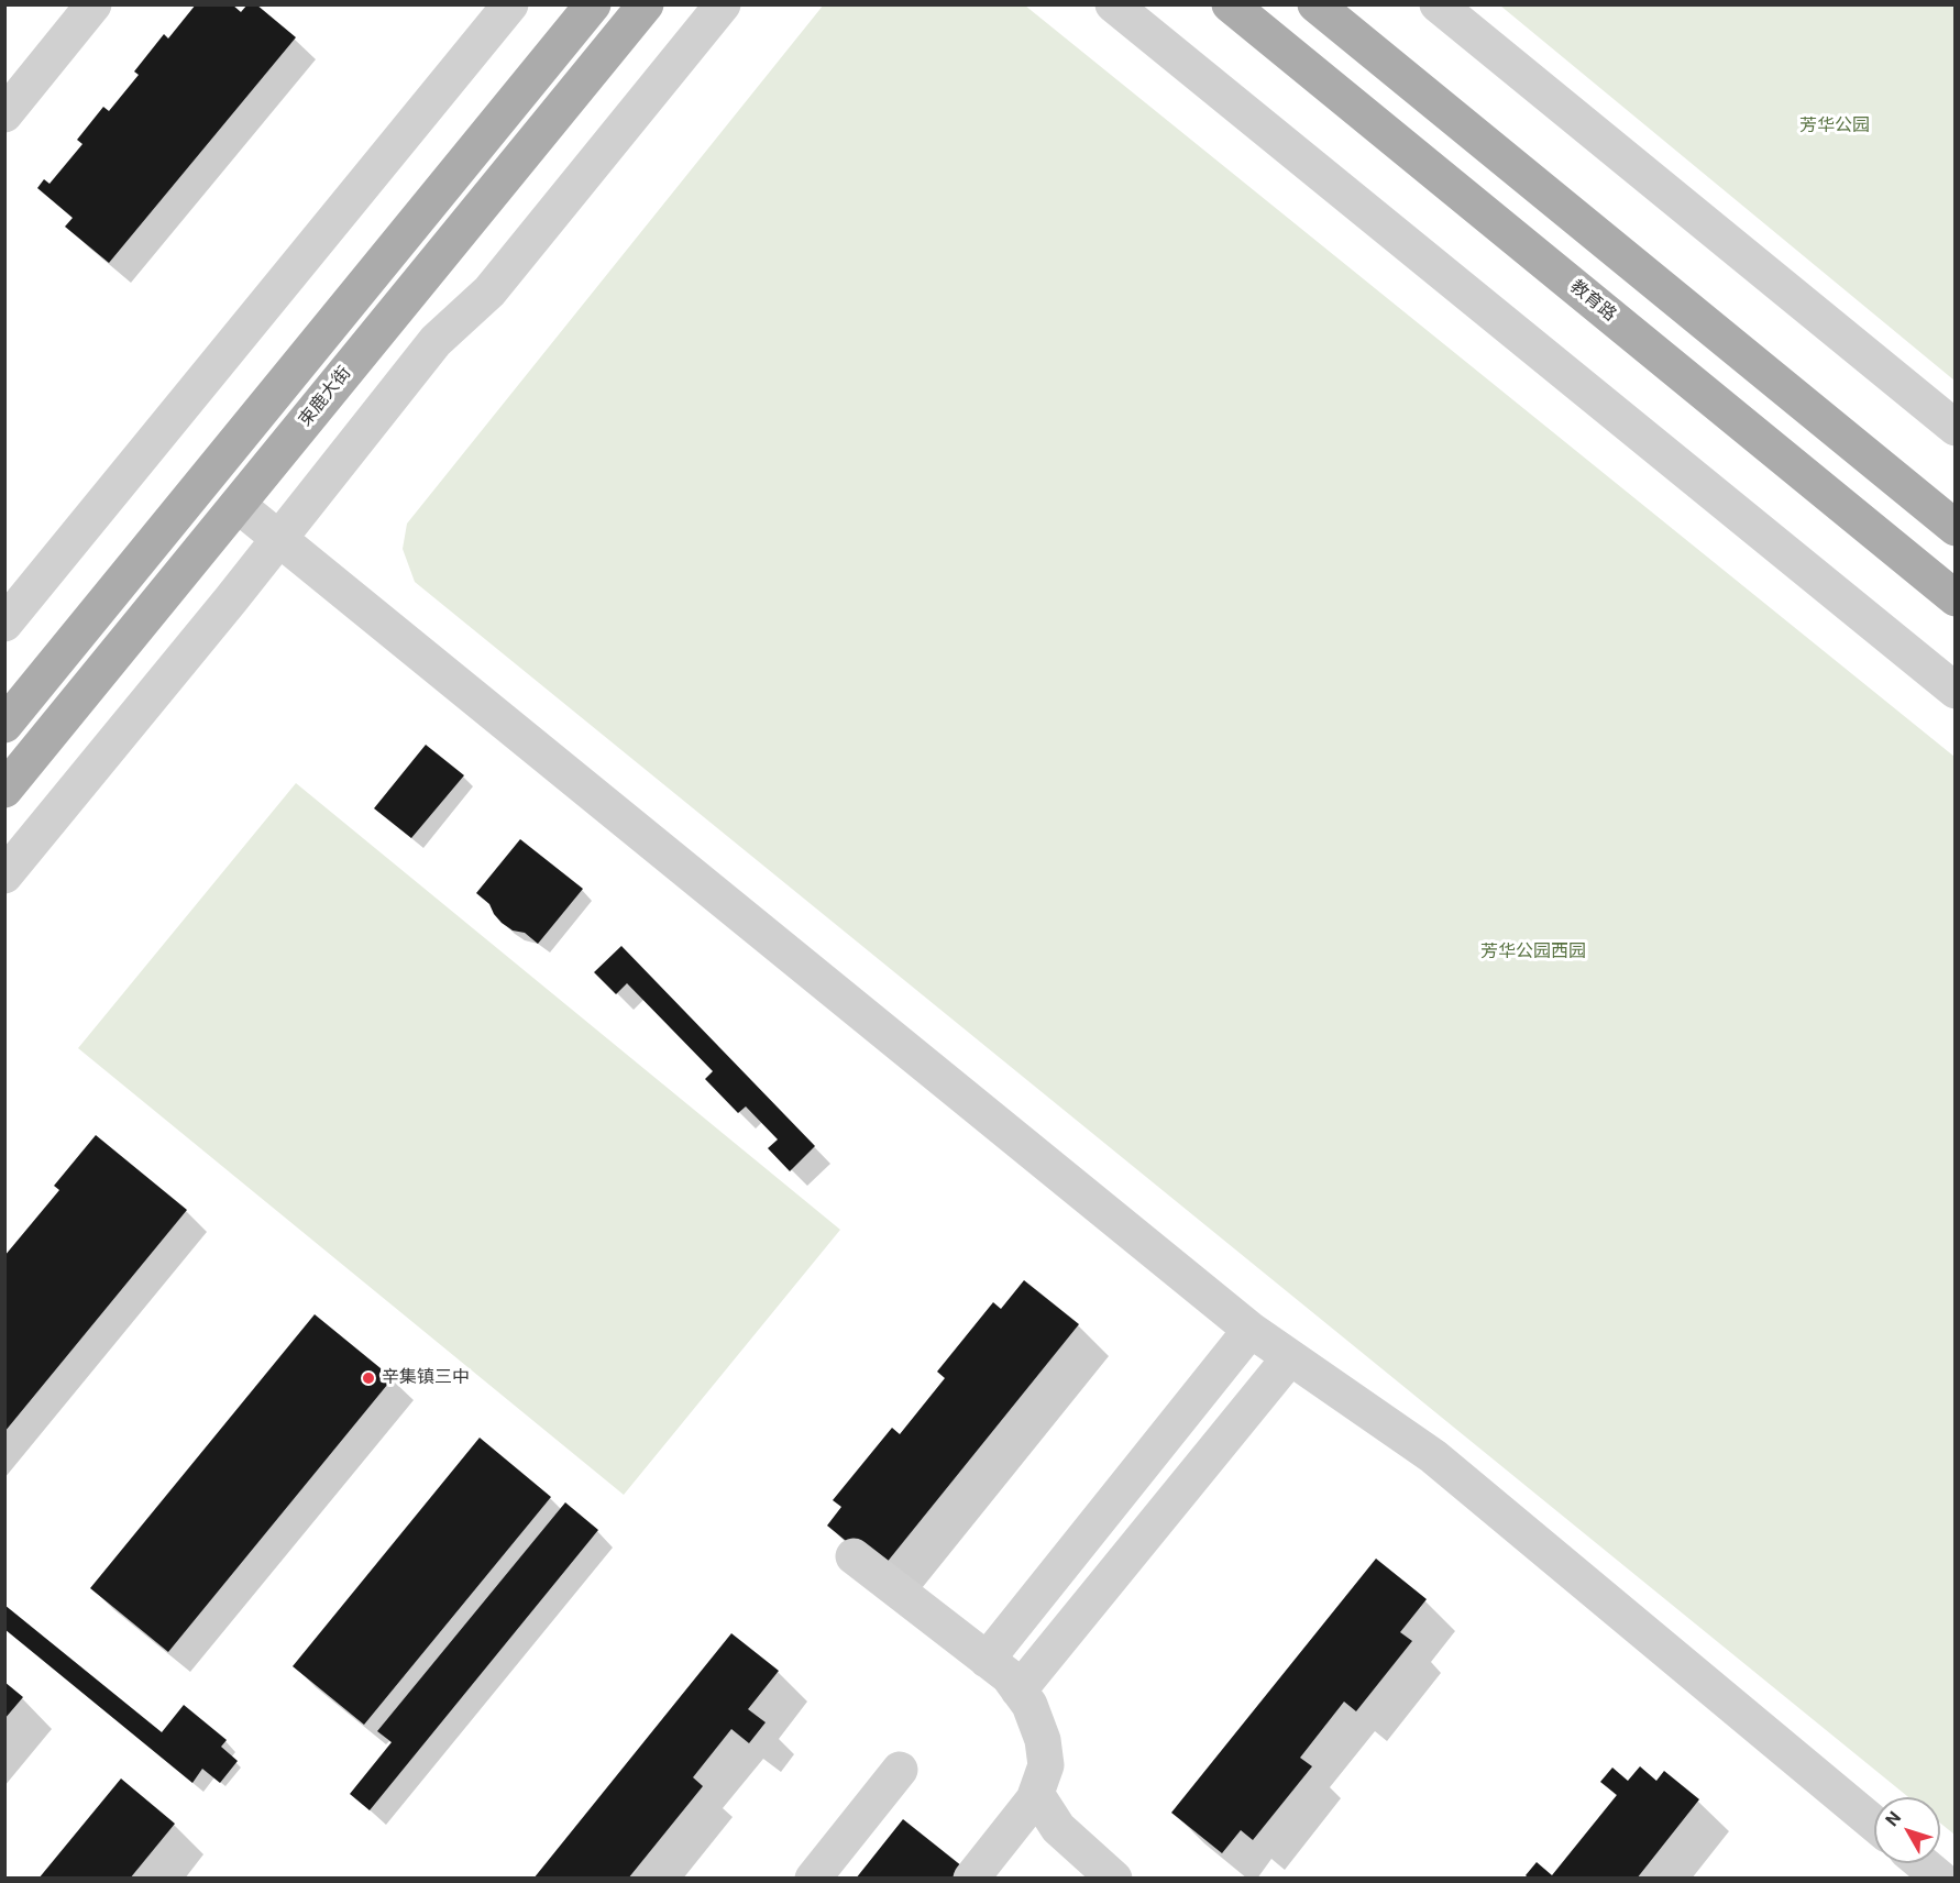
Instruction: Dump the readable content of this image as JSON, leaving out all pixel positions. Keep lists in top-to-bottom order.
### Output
{
  "streets": {
    "main road": ["教育路", "束鹿大街"]
  },
  "parks": ["芳华公园", "芳华公园西园"],
  "places": ["辛集镇三中"],
  "north": "top left"
}
